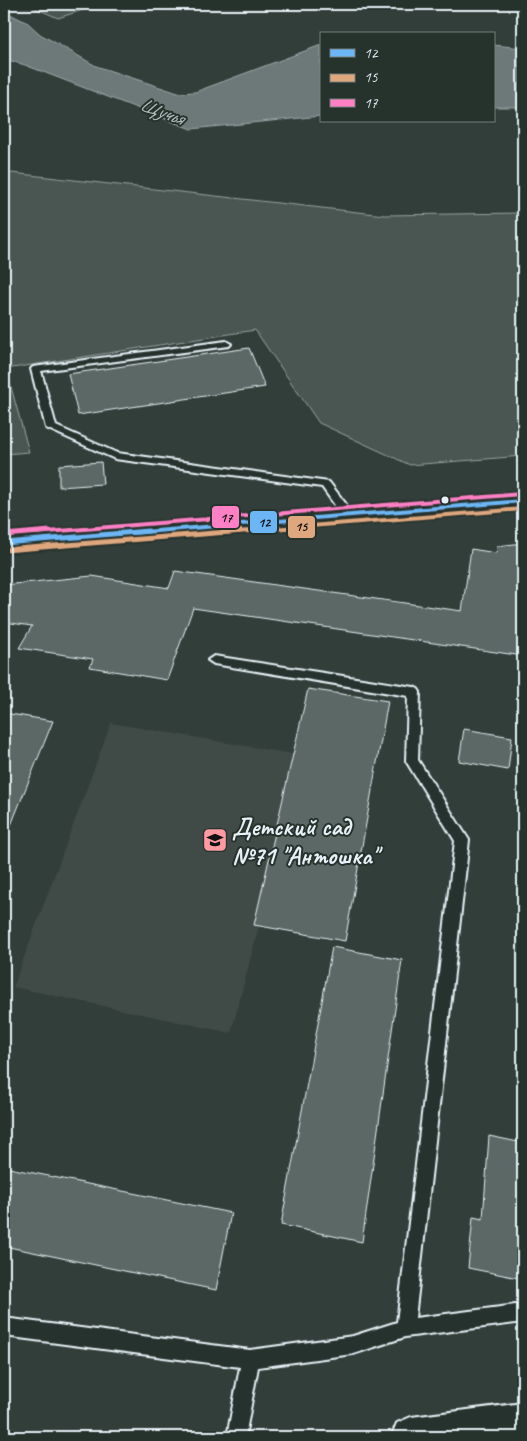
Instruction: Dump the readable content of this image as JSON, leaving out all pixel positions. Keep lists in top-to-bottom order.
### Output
{
  "water": ["Щучья"],
  "places": {
    "school or university": ["Детский сад №71 \"Антошка\""]
  },
  "lines": ["transit line 17", "transit line 12", "transit line 15"],
  "legend": ["12", "15", "17"]
}
